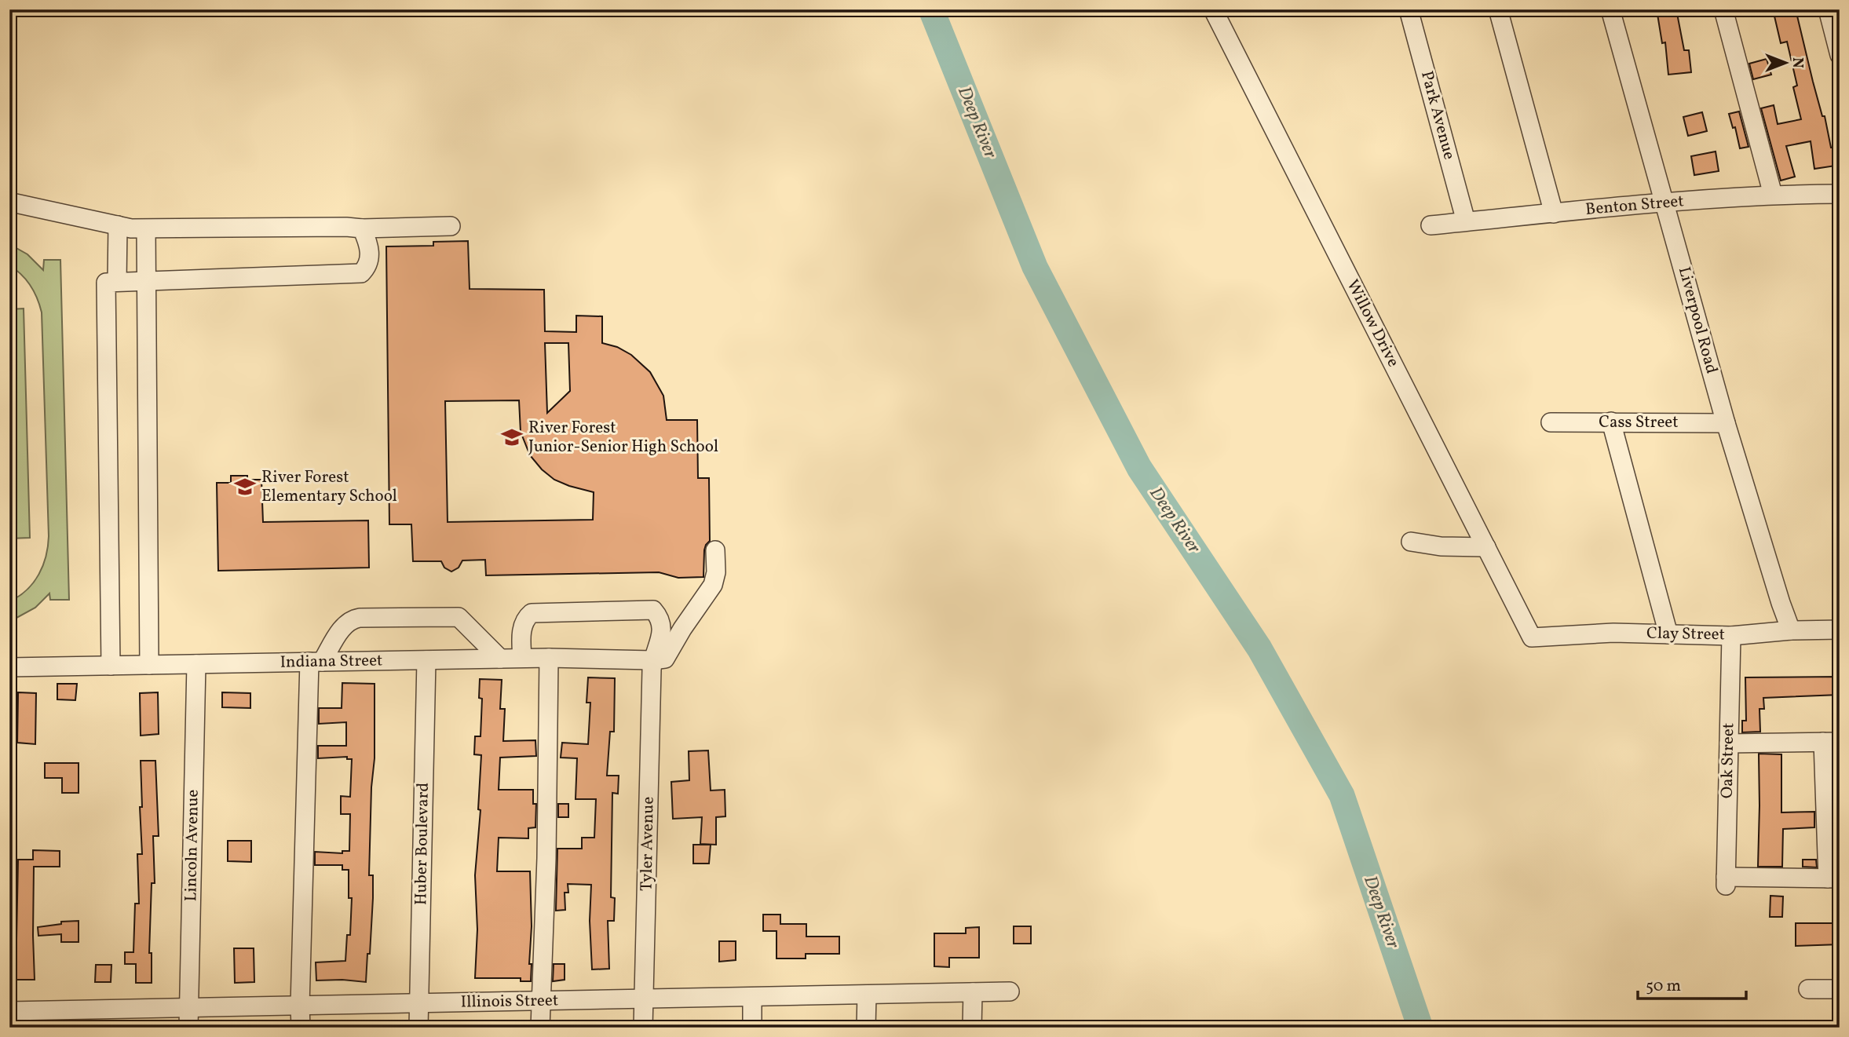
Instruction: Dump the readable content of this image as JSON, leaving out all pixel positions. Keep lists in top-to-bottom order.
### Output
{
  "streets": {
    "street": [
      "Park Avenue",
      "Benton Street",
      "Liverpool Road",
      "Willow Drive",
      "Cass Street",
      "Clay Street",
      "Indiana Street",
      "Oak Street",
      "Huber Boulevard",
      "Tyler Avenue",
      "Lincoln Avenue",
      "Illinois Street"
    ]
  },
  "crossings": [
    ["Park Avenue", "Benton Street"],
    ["Benton Street", "Liverpool Road"],
    ["Liverpool Road", "Cass Street"],
    ["Liverpool Road", "Clay Street"],
    ["Willow Drive", "Clay Street"],
    ["Clay Street", "Oak Street"],
    ["Indiana Street", "Huber Boulevard"],
    ["Indiana Street", "Tyler Avenue"],
    ["Indiana Street", "Lincoln Avenue"],
    ["Huber Boulevard", "Illinois Street"],
    ["Tyler Avenue", "Illinois Street"],
    ["Lincoln Avenue", "Illinois Street"]
  ],
  "water": ["Deep River"],
  "places": {
    "school or university": ["River Forest Junior-Senior High School", "River Forest Elementary School"]
  },
  "scale_bar": "50 m",
  "north": "right"
}
